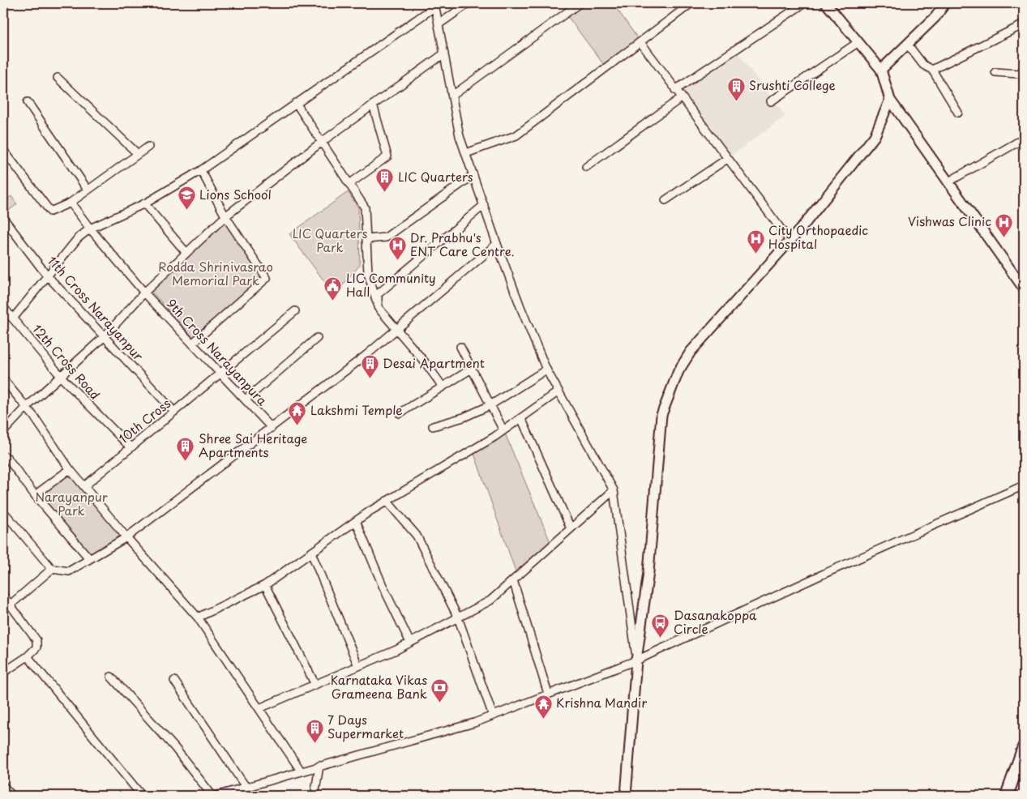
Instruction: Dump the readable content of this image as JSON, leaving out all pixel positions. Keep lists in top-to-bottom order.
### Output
{
  "streets": {
    "street": [
      "11th Cross Narayanpur",
      "9th Cross Narayanpura",
      "12th Cross Road",
      "10th Cross"
    ]
  },
  "crossings": [
    ["11th Cross Narayanpur", "10th Cross"],
    ["9th Cross Narayanpura", "10th Cross"],
    ["12th Cross Road", "10th Cross"]
  ],
  "parks": ["LIC Quarters Park", "Rodda Shrinivasrao Memorial Park", "Narayanpur Park"],
  "places": {
    "building": [
      "Srushti College",
      "LIC Quarters",
      "Desai Apartment",
      "Shree Sai Heritage Apartments",
      "7 Days Supermarket"
    ],
    "school or university": ["Lions School"],
    "hospital": ["Vishwas Clinic", "City Orthopaedic Hospital", "Dr. Prabhu's ENT Care Centre."],
    "public building": ["LIC Community Hall"],
    "temple": ["Lakshmi Temple", "Krishna Mandir"],
    "bus stop": ["Dasanakoppa Circle"],
    "bank": ["Karnataka Vikas Grameena Bank"]
  }
}
